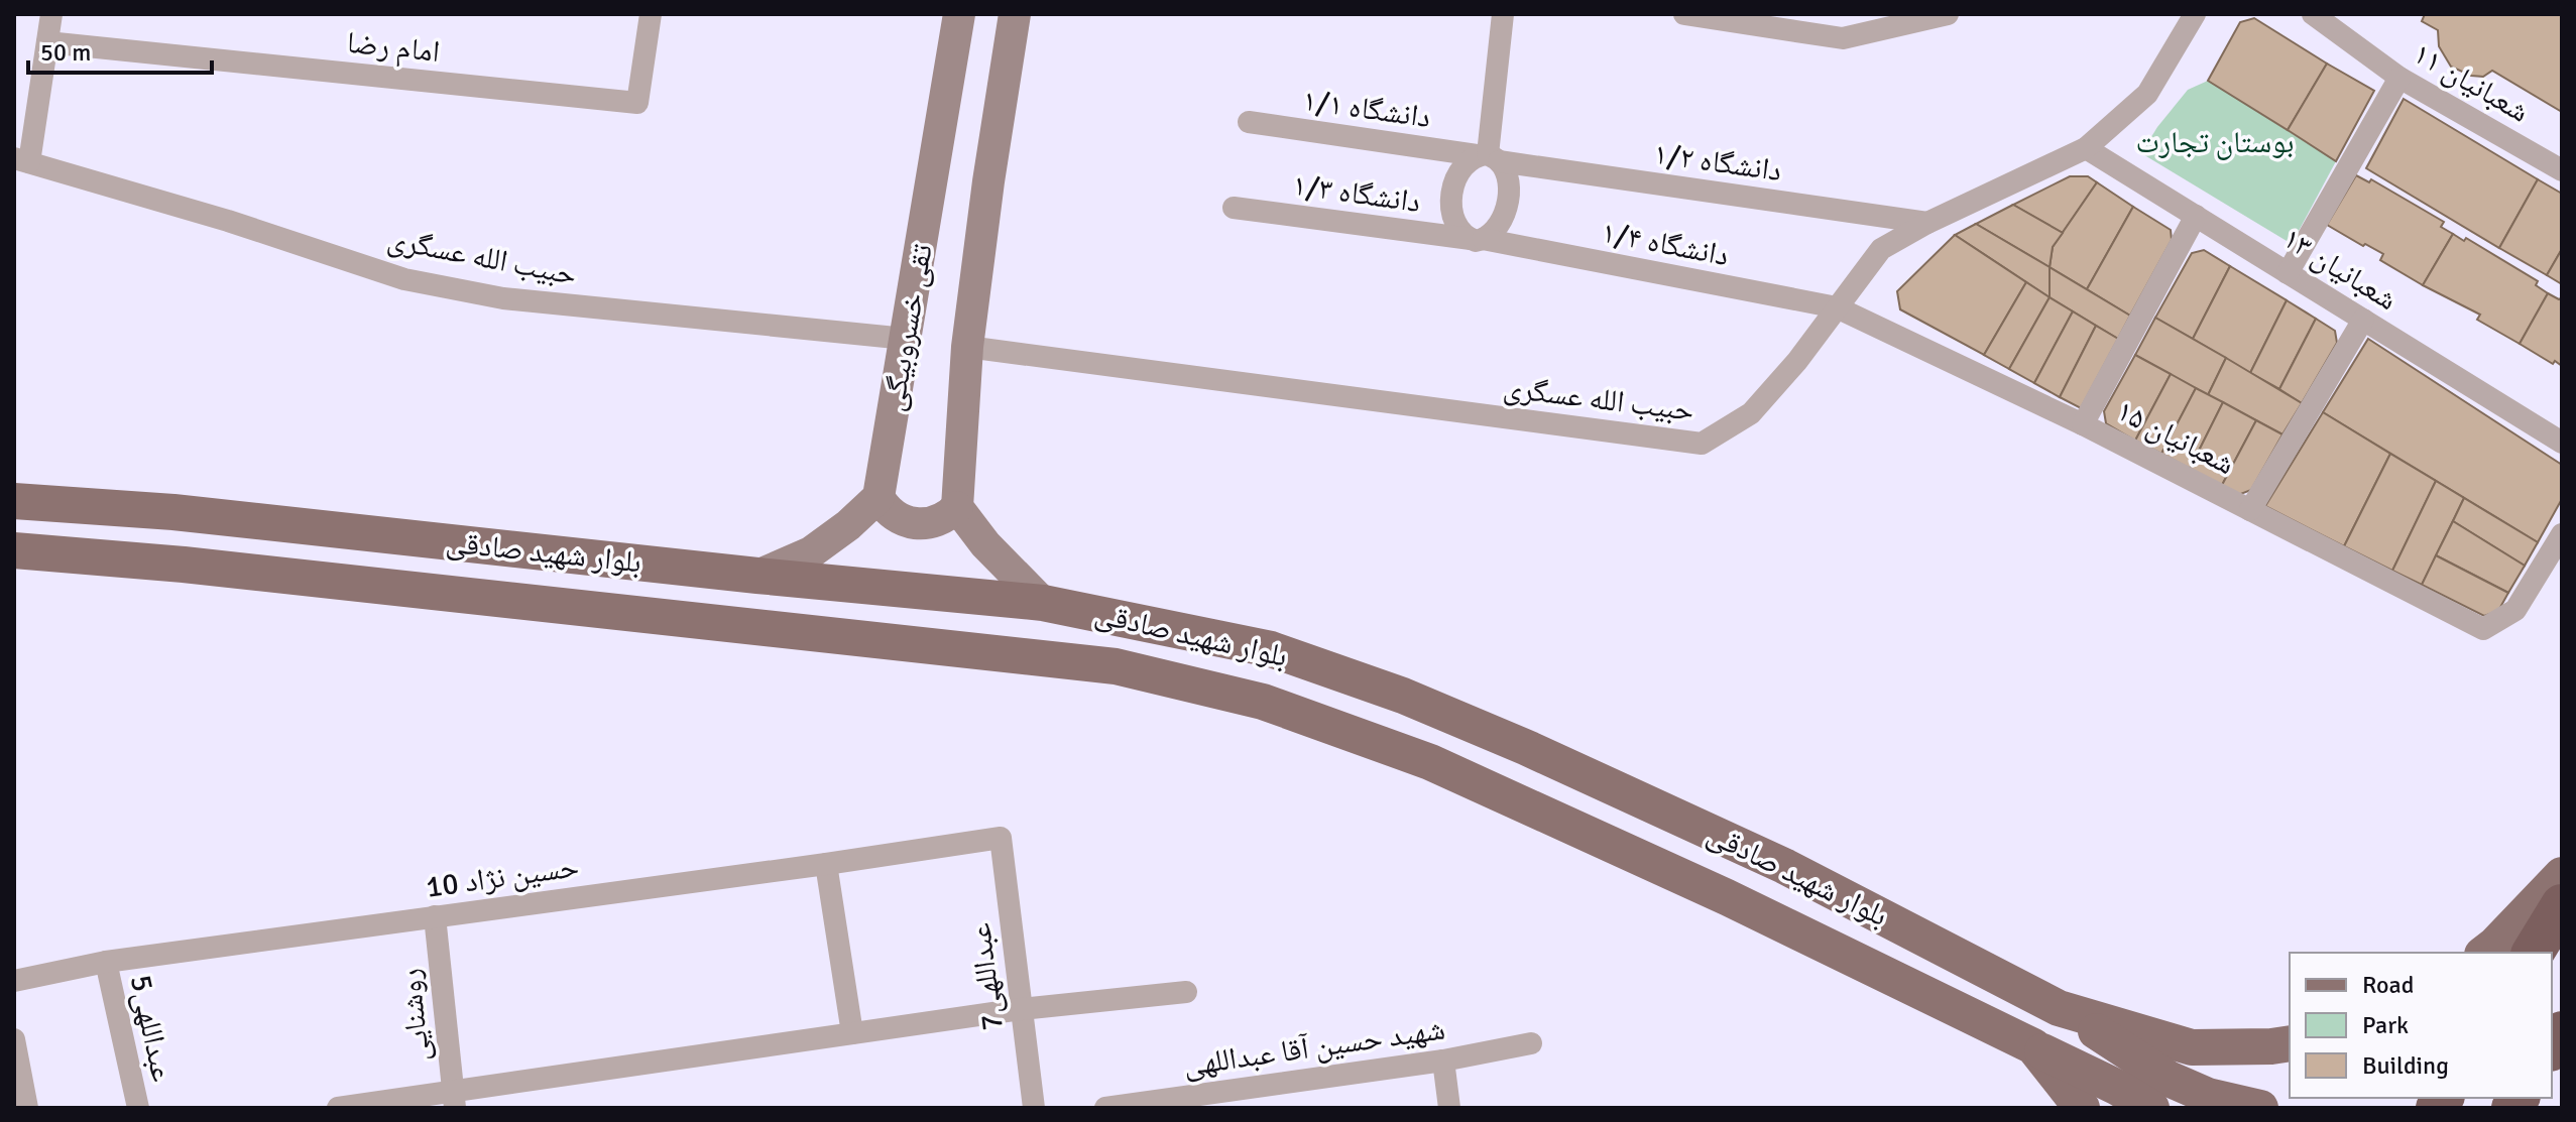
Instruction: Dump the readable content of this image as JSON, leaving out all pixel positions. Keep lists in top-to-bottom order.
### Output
{
  "streets": {
    "main road": ["تقی خسروبیگی", "بلوار شهید صادقی"],
    "street": [
      "امام رضا",
      "شعبانیان ۱۱",
      "دانشگاه ۱/۱",
      "دانشگاه ۱/۲",
      "دانشگاه ۱/۳",
      "دانشگاه ۱/۴",
      "حبیب الله عسگری",
      "شعبانیان ۱۳",
      "شعبانیان ۱۵",
      "حسین نژاد 10",
      "عبداللهی7",
      "روشنایی",
      "عبداللهی5",
      "شهید حسین آقا عبداللهی"
    ]
  },
  "crossings": [
    ["دانشگاه ۱/۱", "دانشگاه ۱/۲"],
    ["دانشگاه ۱/۱", "دانشگاه ۱/۳"],
    ["دانشگاه ۱/۱", "دانشگاه ۱/۴"],
    ["دانشگاه ۱/۲", "دانشگاه ۱/۳"],
    ["دانشگاه ۱/۲", "دانشگاه ۱/۴"],
    ["دانشگاه ۱/۲", "حبیب الله عسگری"],
    ["دانشگاه ۱/۳", "دانشگاه ۱/۴"],
    ["دانشگاه ۱/۴", "حبیب الله عسگری"],
    ["دانشگاه ۱/۴", "شعبانیان ۱۵"],
    ["حبیب الله عسگری", "شعبانیان ۱۳"],
    ["حبیب الله عسگری", "تقی خسروبیگی"],
    ["حبیب الله عسگری", "شعبانیان ۱۵"],
    ["حسین نژاد 10", "عبداللهی7"],
    ["حسین نژاد 10", "روشنایی"],
    ["حسین نژاد 10", "عبداللهی5"]
  ],
  "parks": ["بوستان تجارت"],
  "legend": ["Road", "Park", "Building"],
  "scale_bar": "50 m"
}
